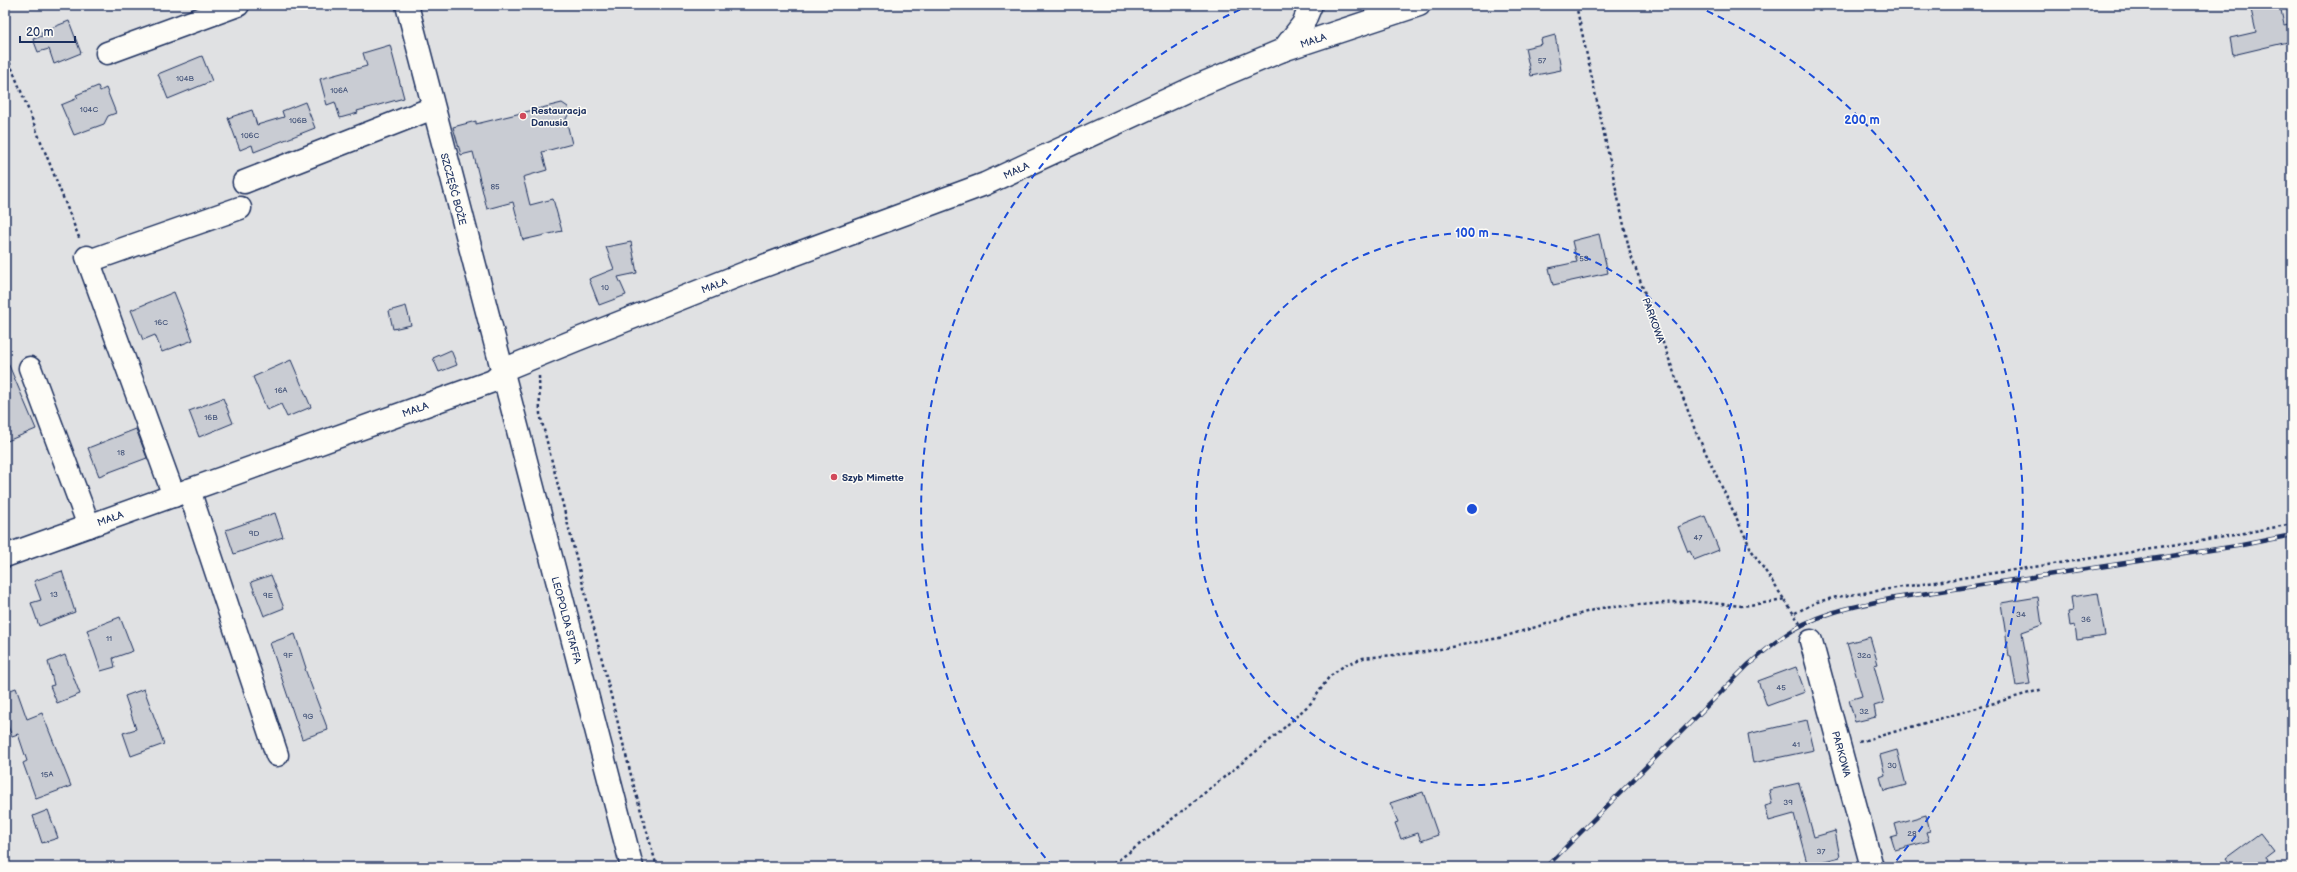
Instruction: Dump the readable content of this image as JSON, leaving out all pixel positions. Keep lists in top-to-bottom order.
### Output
{
  "streets": {
    "street": [
      "MAŁA",
      "SZCZĘŚĆ BOŻE",
      "PARKOWA",
      "LEOPOLDA STAFFA"
    ]
  },
  "crossings": [
    ["MAŁA", "SZCZĘŚĆ BOŻE"],
    ["MAŁA", "LEOPOLDA STAFFA"],
    ["SZCZĘŚĆ BOŻE", "LEOPOLDA STAFFA"]
  ],
  "places": ["Restauracja Danusia", "Szyb Mimette"],
  "house_numbers": [
    "57",
    "104B",
    "106A",
    "104C",
    "106B",
    "106C",
    "85",
    "53",
    "10",
    "16C",
    "16A",
    "16B",
    "18",
    "9D",
    "47",
    "13",
    "9E",
    "34",
    "36",
    "11",
    "9F",
    "32a",
    "45",
    "32",
    "9G",
    "41",
    "30",
    "15A",
    "39",
    "28",
    "37"
  ],
  "scale_bar": "20 m",
  "rings": ["200 m", "100 m"]
}
